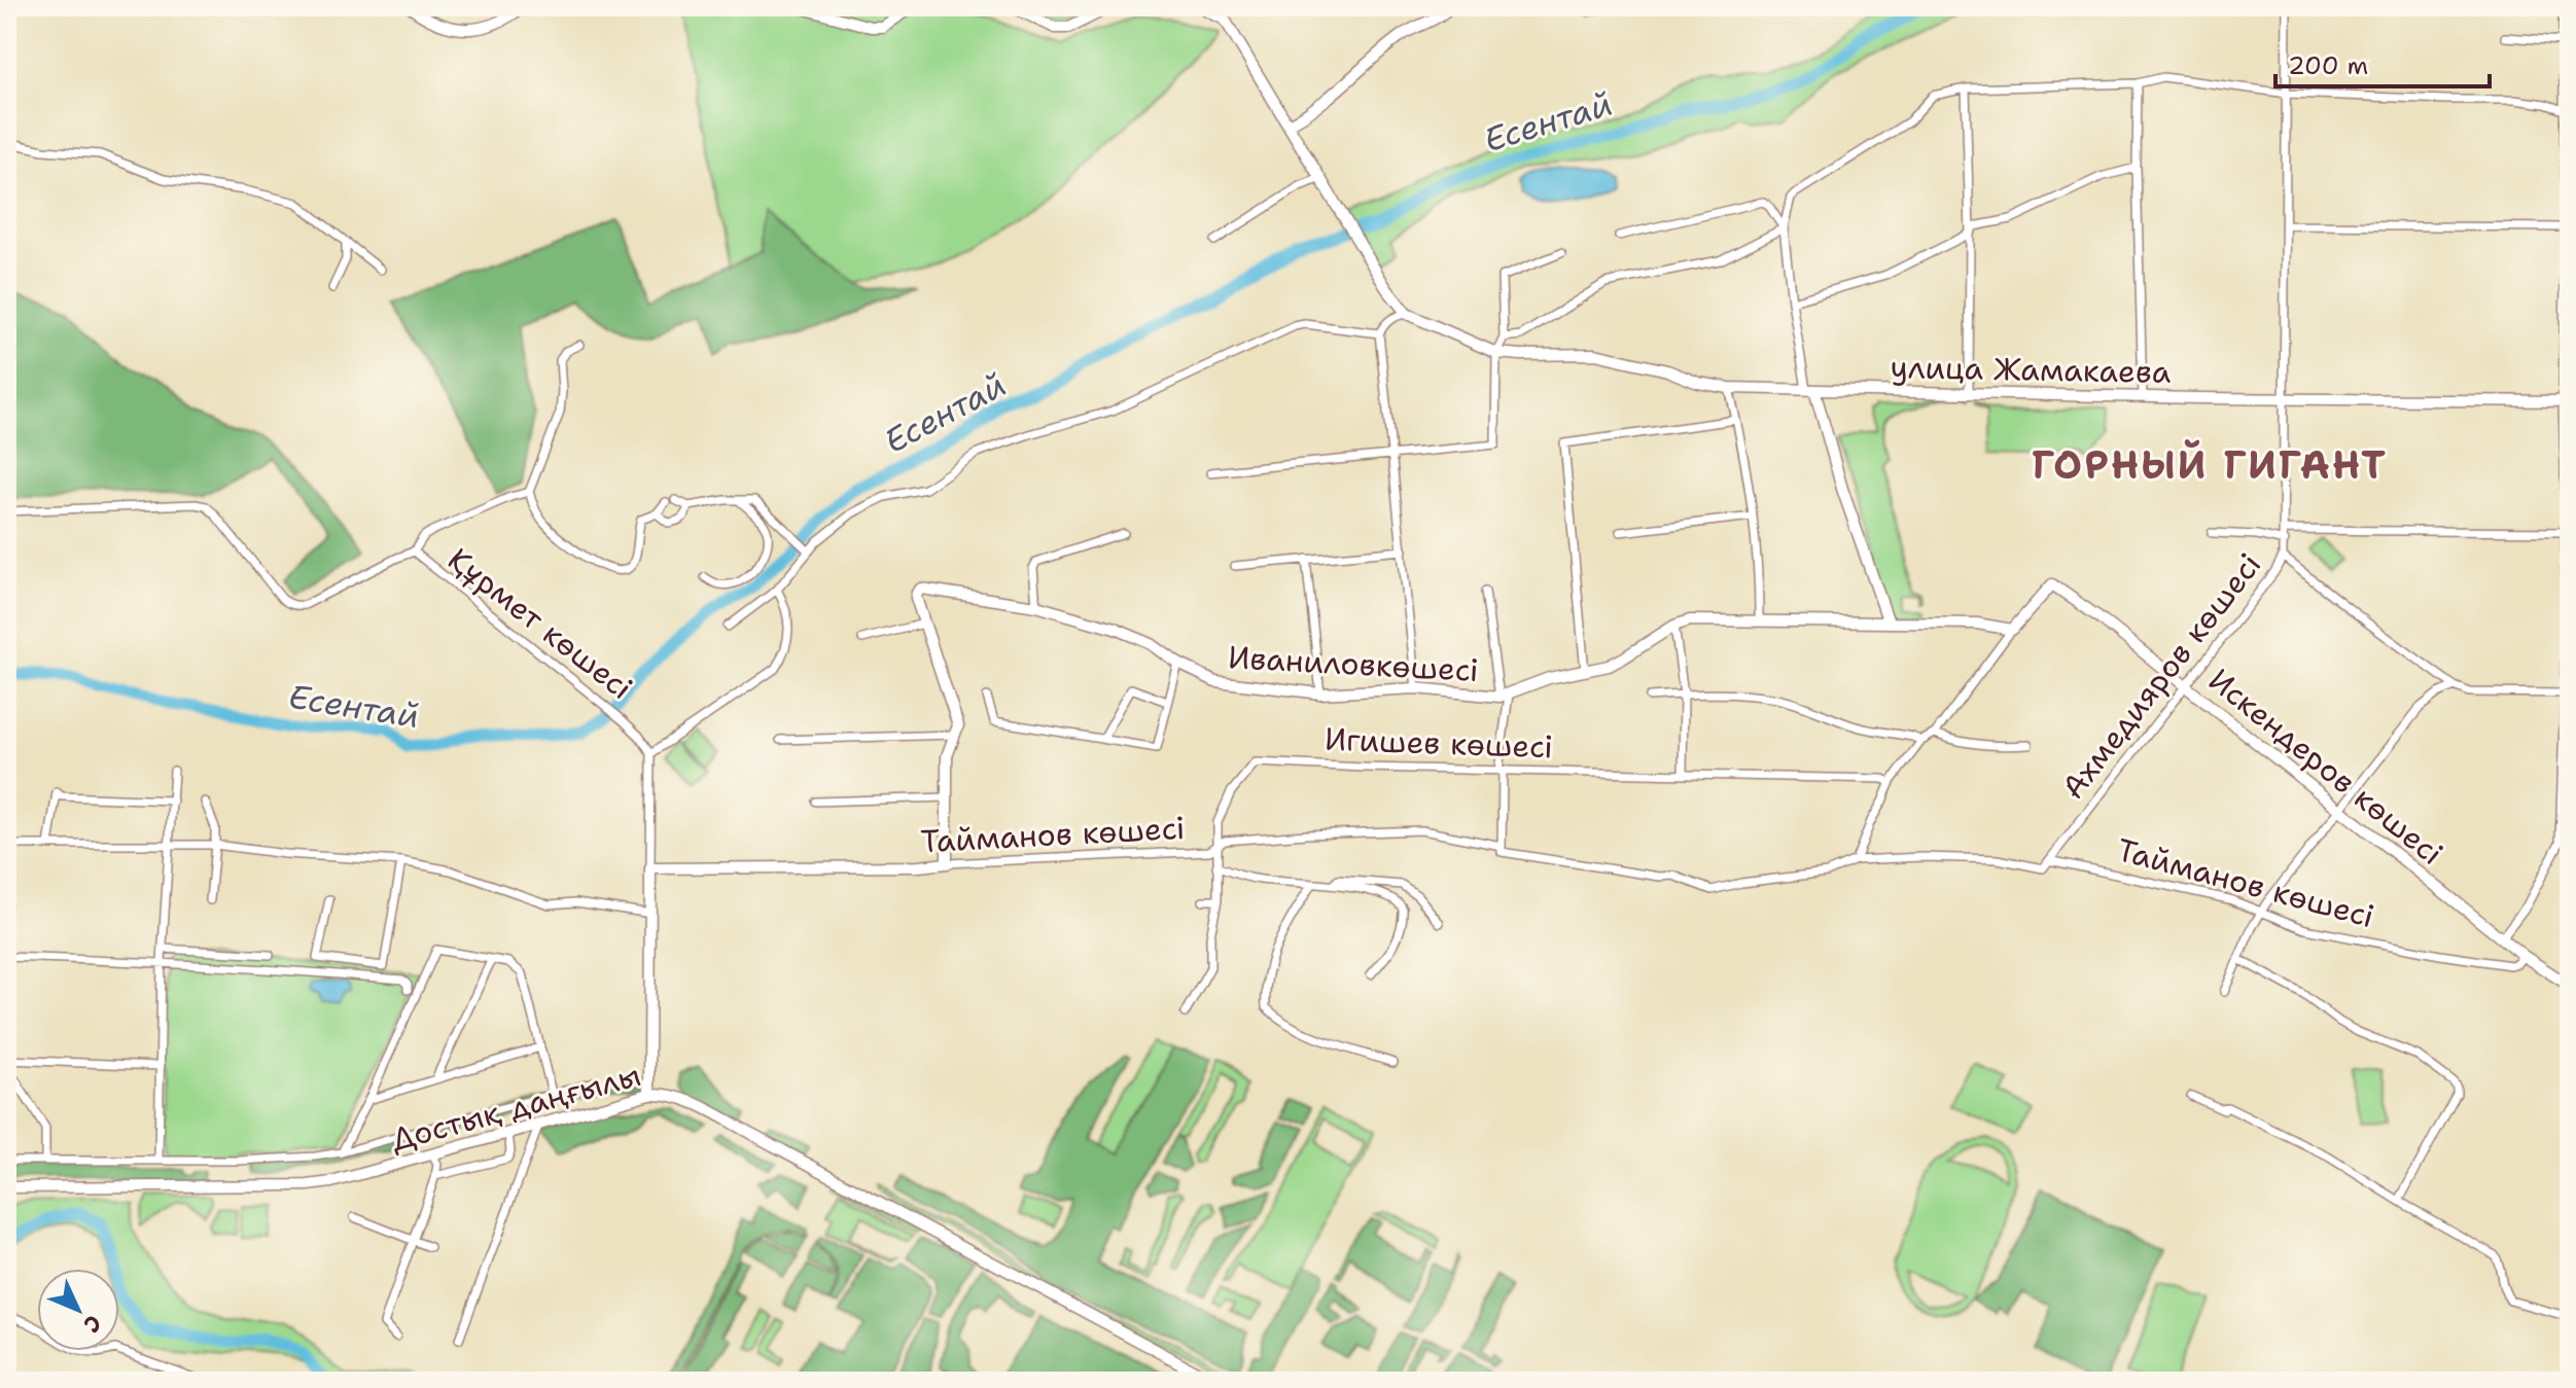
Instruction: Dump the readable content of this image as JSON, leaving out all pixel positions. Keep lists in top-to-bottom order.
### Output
{
  "streets": {
    "street": [
      "улица Жамакаева",
      "Құрмет көшесі",
      "Иваниловкөшесі",
      "Ахмедияров көшесі",
      "Игишев көшесі",
      "Искендеров көшесі",
      "Тайманов көшесі",
      "Достық даңғылы"
    ]
  },
  "crossings": [
    ["улица Жамакаева", "Ахмедияров көшесі"],
    ["Иваниловкөшесі", "Искендеров көшесі"],
    ["Иваниловкөшесі", "Тайманов көшесі"],
    ["Ахмедияров көшесі", "Искендеров көшесі"],
    ["Ахмедияров көшесі", "Тайманов көшесі"],
    ["Игишев көшесі", "Тайманов көшесі"],
    ["Искендеров көшесі", "Тайманов көшесі"]
  ],
  "districts": ["ГОРНЫЙ ГИГАНТ"],
  "water": ["Есентай"],
  "scale_bar": "200 m",
  "north": "bottom right"
}
